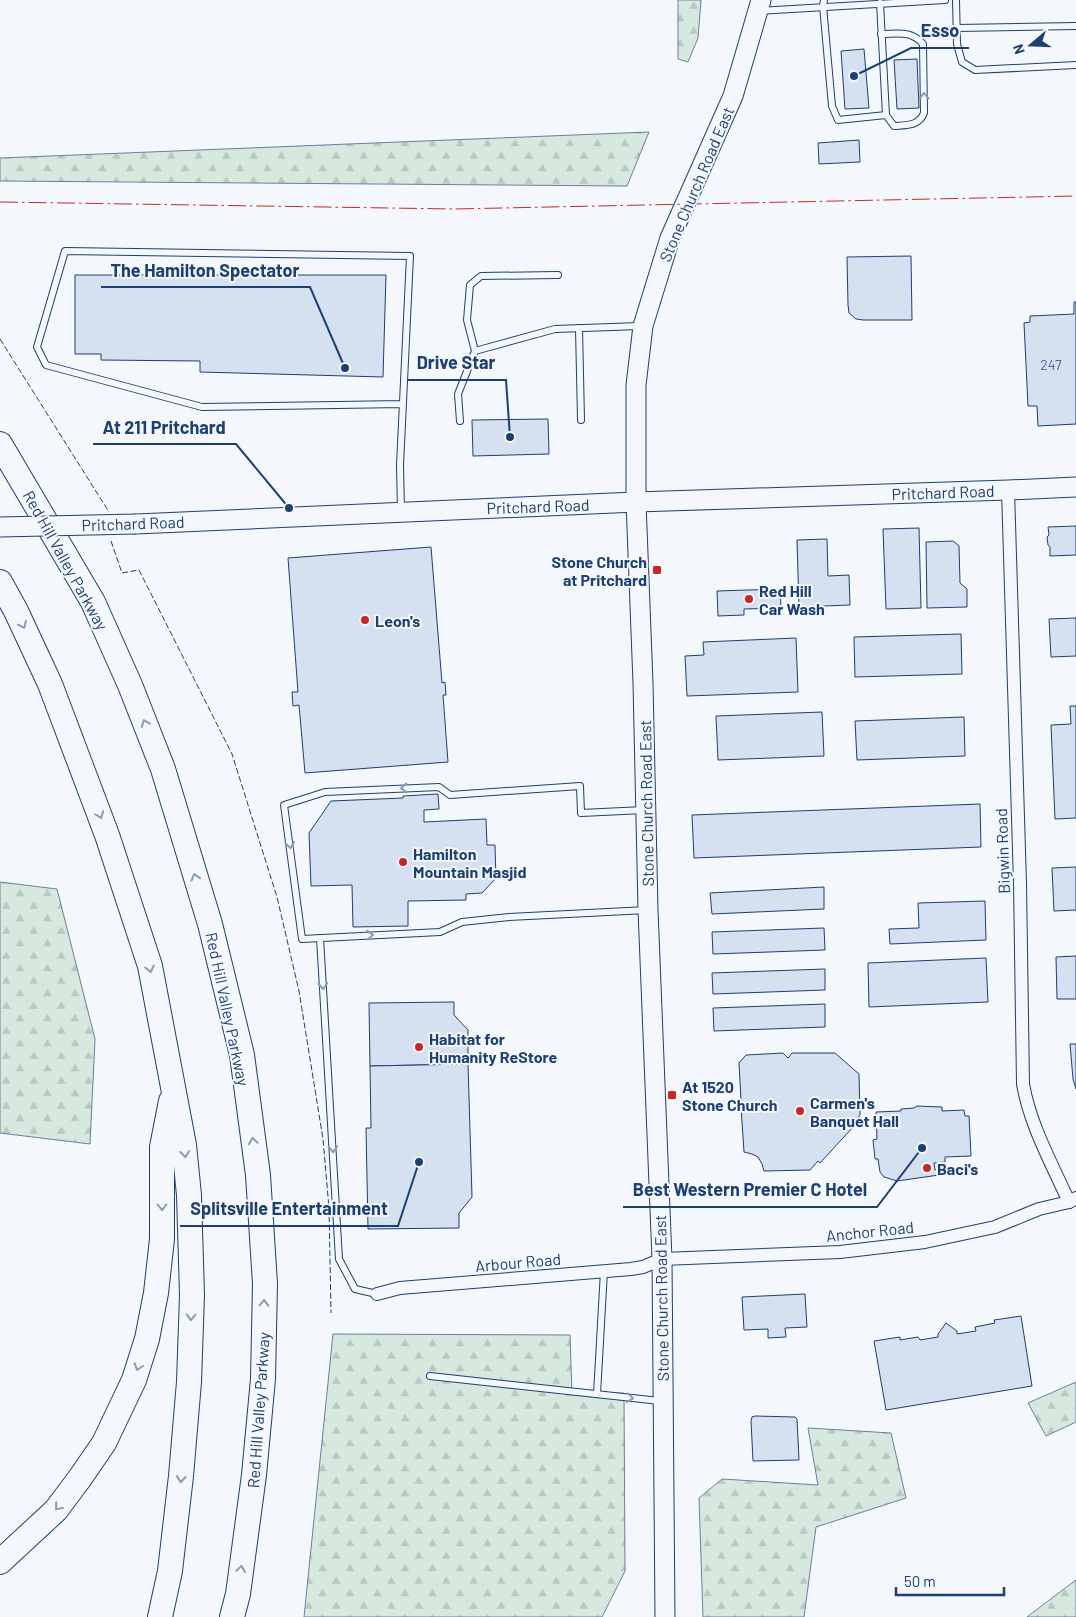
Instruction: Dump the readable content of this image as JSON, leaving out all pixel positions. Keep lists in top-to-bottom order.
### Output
{
  "streets": {
    "highway": ["Red Hill Valley Parkway"],
    "main road": ["Stone Church Road East", "Pritchard Road"],
    "street": ["Bigwin Road", "Anchor Road", "Arbour Road"]
  },
  "crossings": [
    ["Stone Church Road East", "Pritchard Road"],
    ["Stone Church Road East", "Anchor Road"],
    ["Stone Church Road East", "Arbour Road"],
    ["Pritchard Road", "Bigwin Road"],
    ["Bigwin Road", "Anchor Road"],
    ["Anchor Road", "Arbour Road"]
  ],
  "places": {
    "other": [
      "Esso",
      "The Hamilton Spectator",
      "Drive Star",
      "At 211 Pritchard",
      "Red Hill Car Wash",
      "Leon's",
      "Hamilton Mountain Masjid",
      "Habitat for Humanity ReStore",
      "Carmen's Banquet Hall",
      "Best Western Premier C Hotel",
      "Splitsville Entertainment",
      "Baci's"
    ],
    "transit": ["Stone Church at Pritchard", "At 1520 Stone Church"]
  },
  "house_numbers": ["247"],
  "scale_bar": "50 m",
  "north": "left"
}
